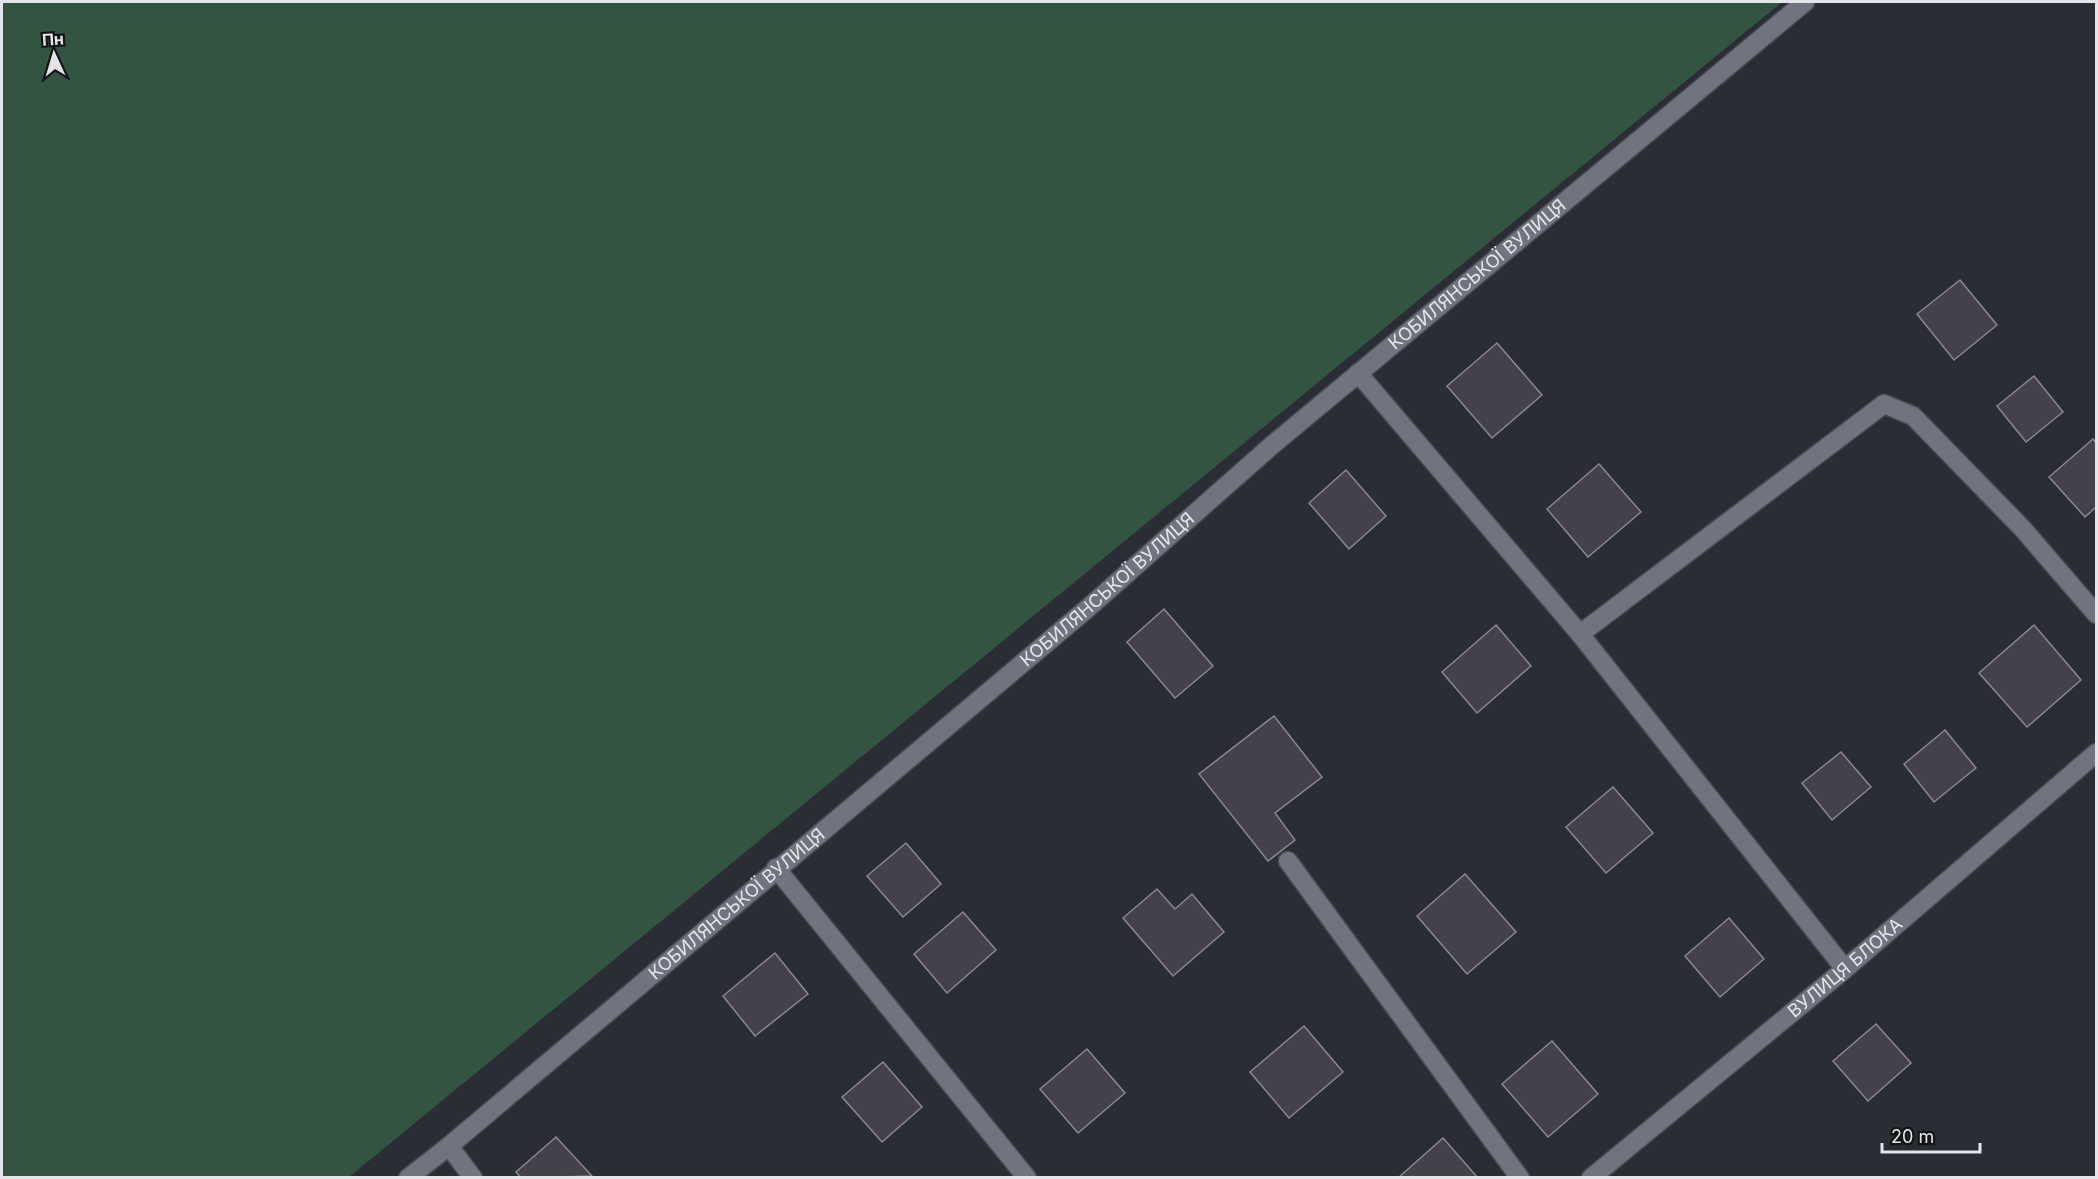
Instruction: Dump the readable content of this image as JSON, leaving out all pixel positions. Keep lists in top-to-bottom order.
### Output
{
  "streets": {
    "street": ["КОБИЛЯНСЬКОЇ ВУЛИЦЯ", "ВУЛИЦЯ БЛОКА"]
  },
  "scale_bar": "20 m",
  "north": "top"
}
